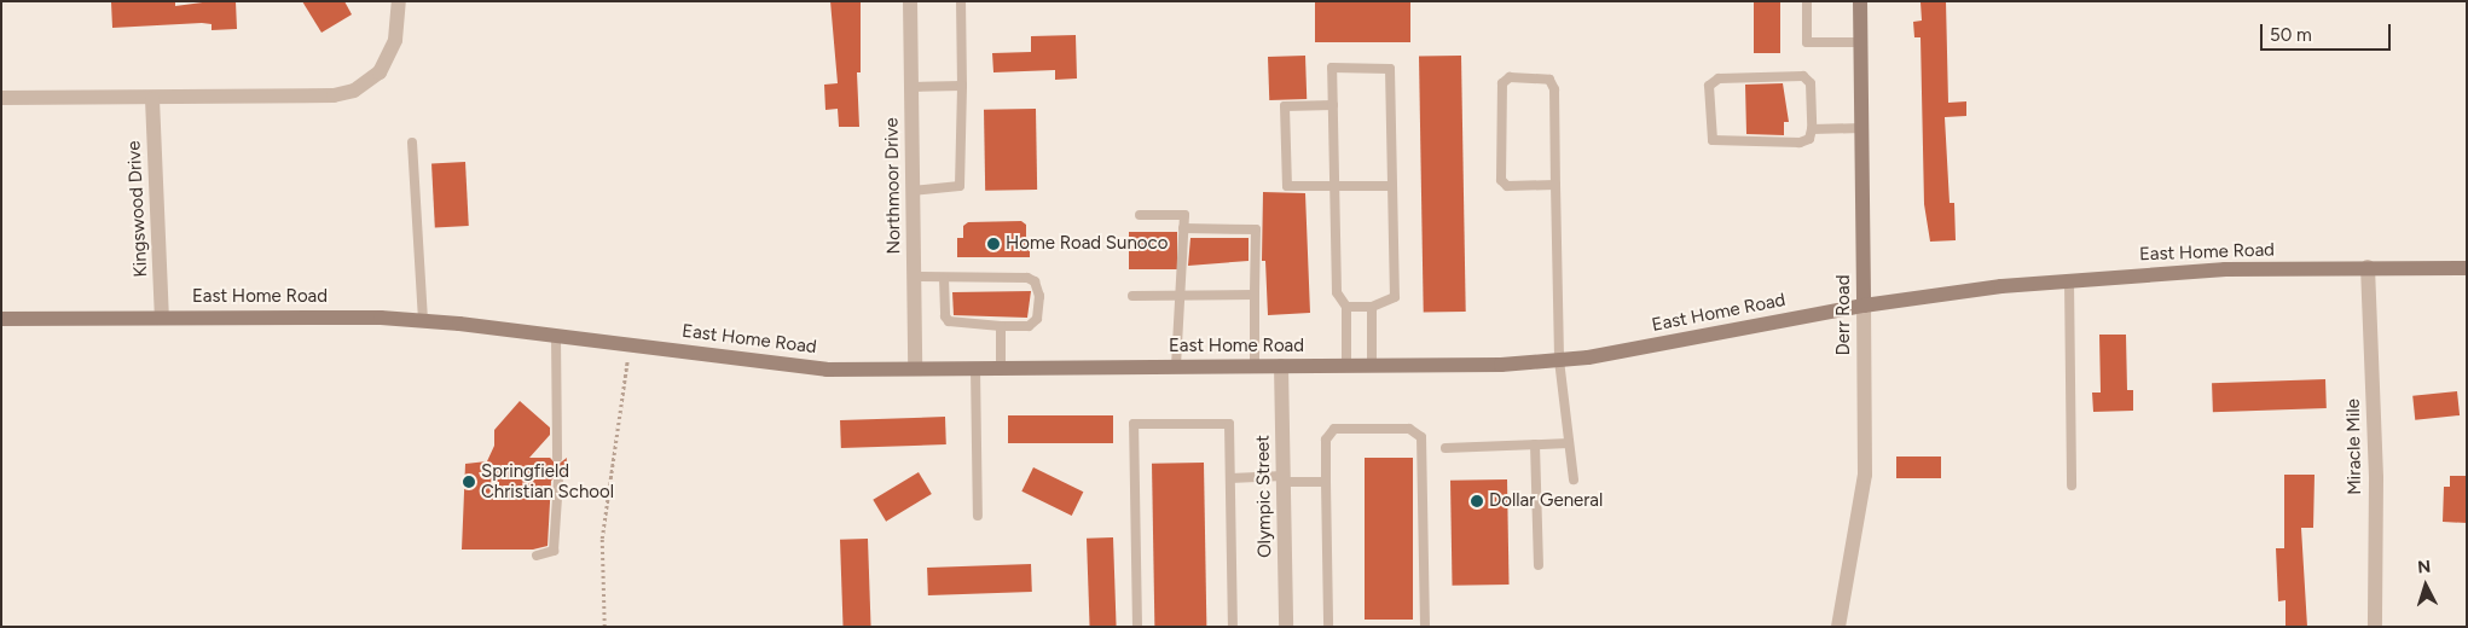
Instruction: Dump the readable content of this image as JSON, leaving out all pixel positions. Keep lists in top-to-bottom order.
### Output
{
  "streets": {
    "street": [
      "Northmoor Drive",
      "Kingswood Drive",
      "East Home Road",
      "Derr Road",
      "Miracle Mile",
      "Olympic Street"
    ]
  },
  "crossings": [
    ["Northmoor Drive", "East Home Road"],
    ["Kingswood Drive", "East Home Road"],
    ["East Home Road", "Derr Road"],
    ["East Home Road", "Miracle Mile"],
    ["East Home Road", "Olympic Street"]
  ],
  "places": ["Home Road Sunoco", "Springfield Christian School", "Dollar General"],
  "scale_bar": "50 m",
  "north": "top"
}
